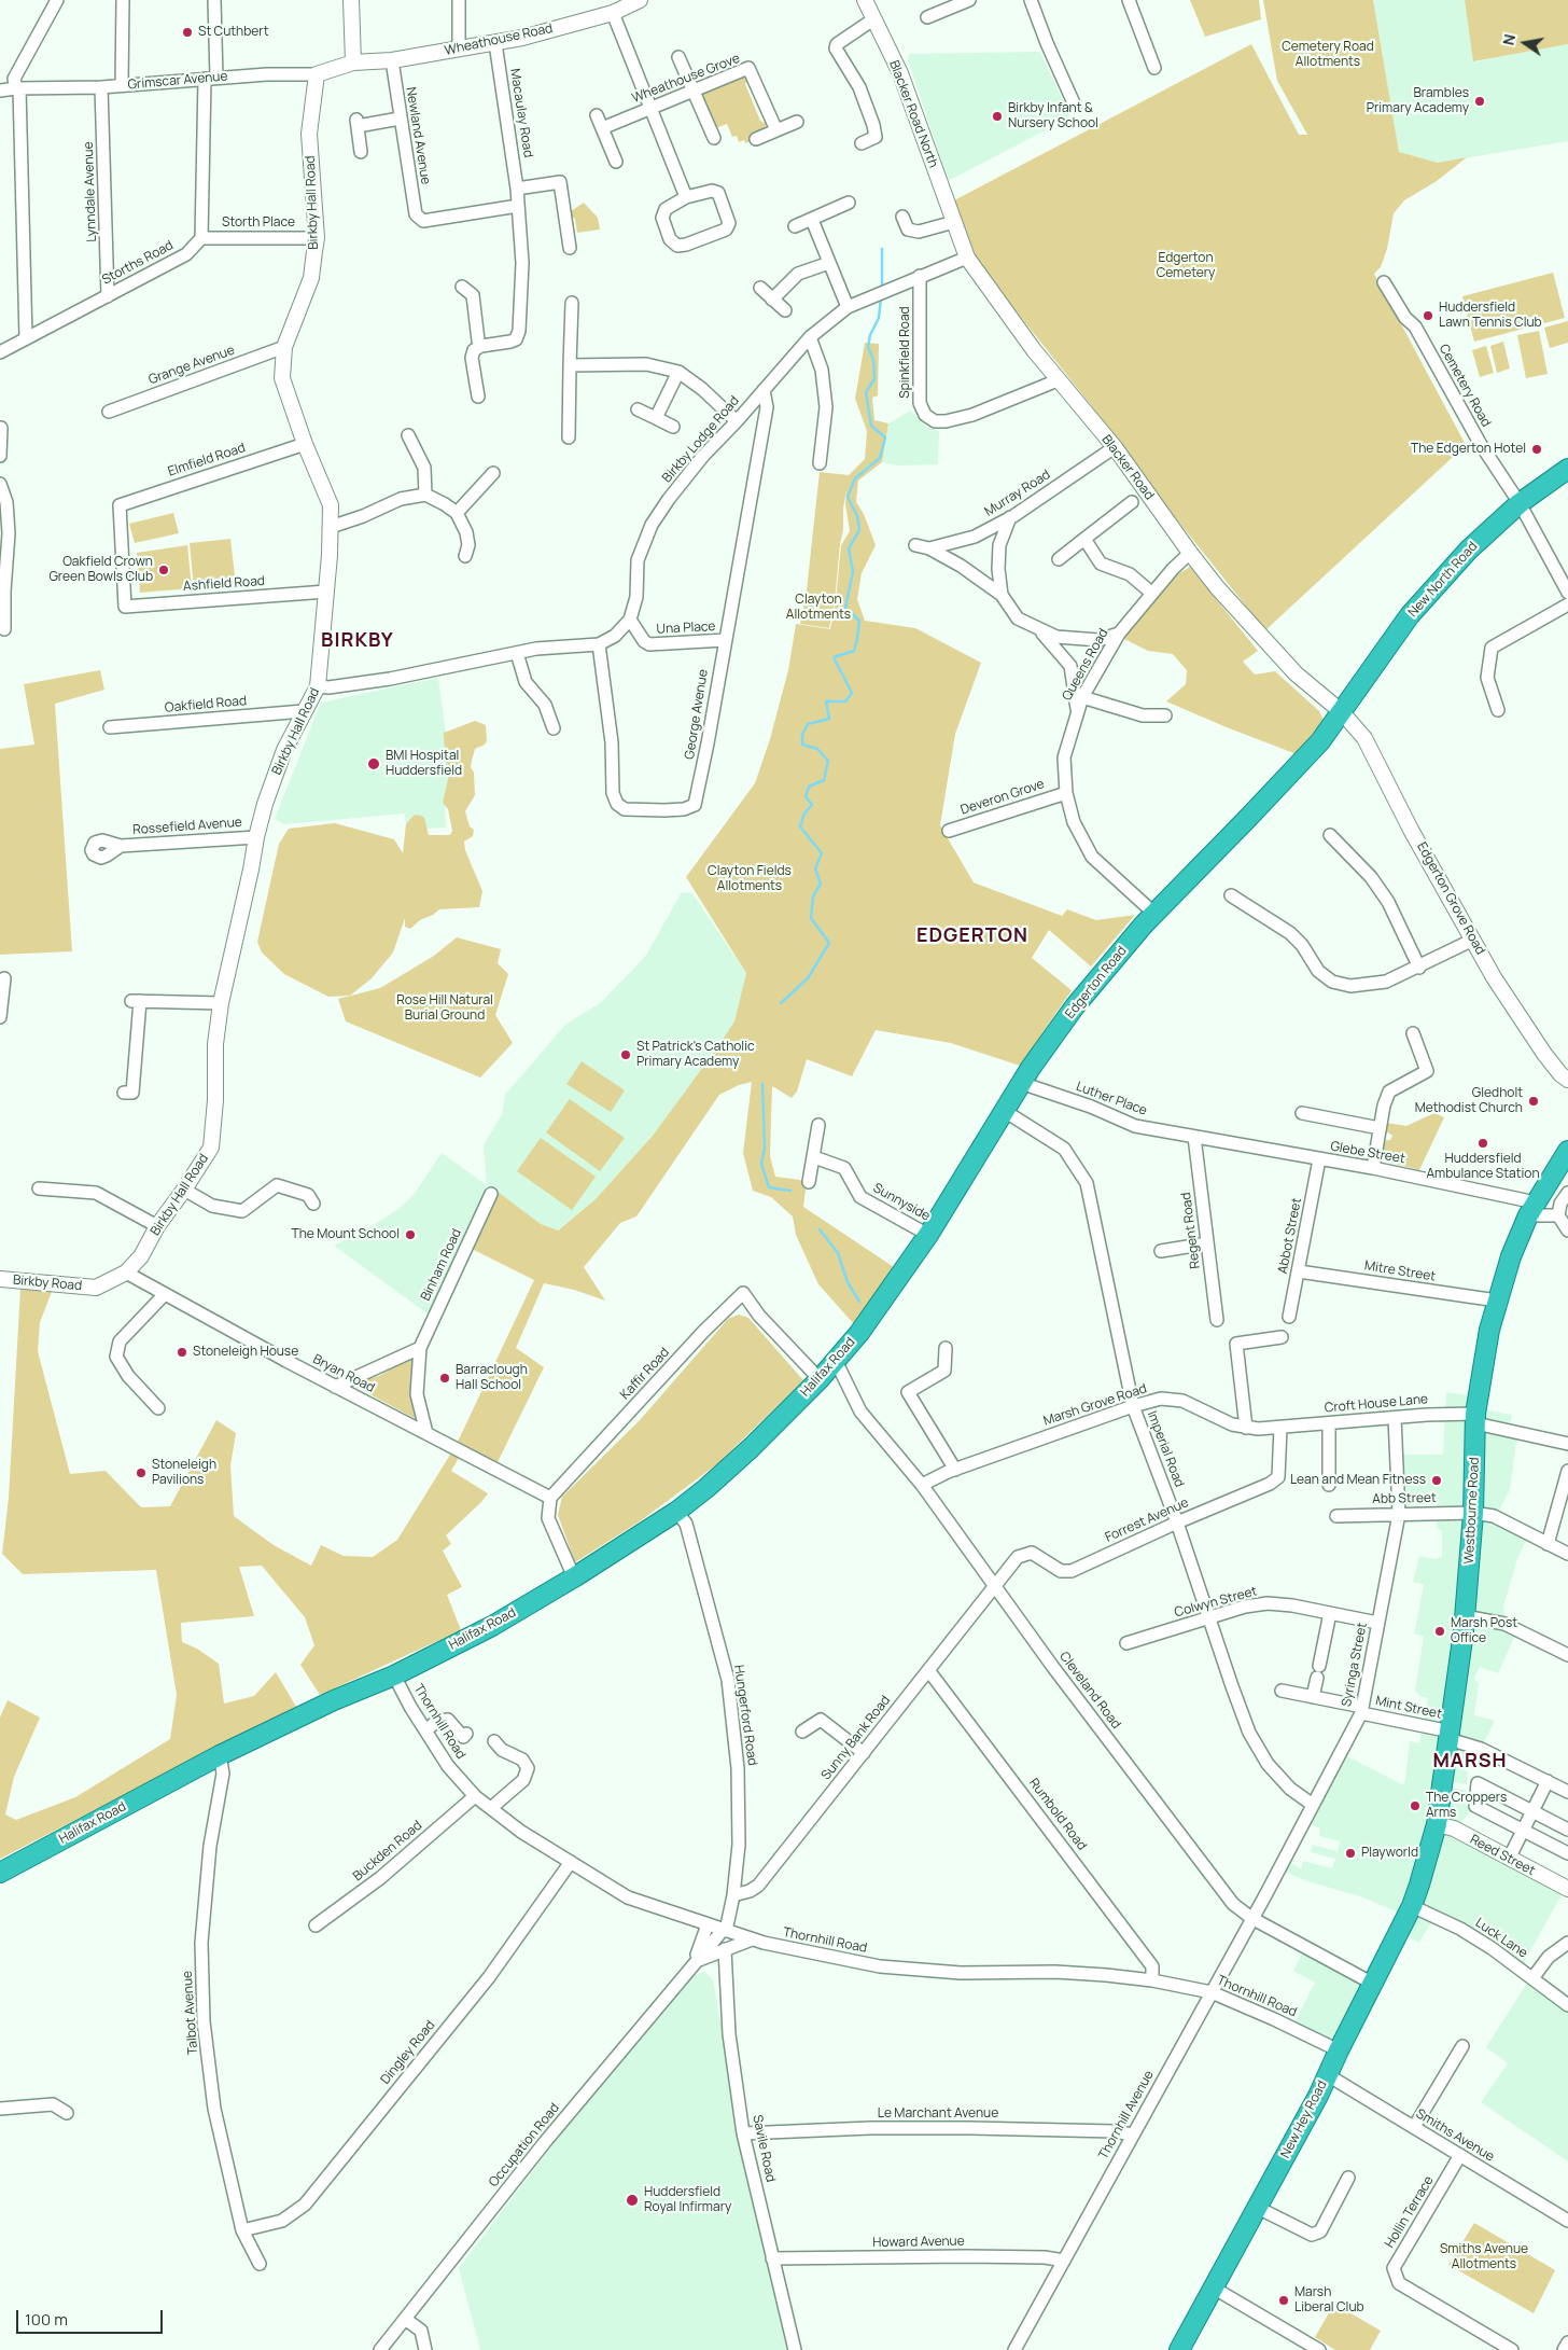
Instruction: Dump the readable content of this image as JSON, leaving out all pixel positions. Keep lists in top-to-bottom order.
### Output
{
  "streets": {
    "highway": [
      "New North Road",
      "Edgerton Road",
      "Halifax Road",
      "Westbourne Road",
      "New Hey Road"
    ],
    "street": [
      "Wheathouse Road",
      "Wheathouse Grove",
      "Grimscar Avenue",
      "Macaulay Road",
      "Blacker Road North",
      "Newland Avenue",
      "Lynndale Avenue",
      "Birkby Hall Road",
      "Storth Place",
      "Storths Road",
      "Spinkfield Road",
      "Grange Avenue",
      "Cemetery Road",
      "Birkby Lodge Road",
      "Elmfield Road",
      "Blacker Road",
      "Murray Road",
      "Ashfield Road",
      "Una Place",
      "Queens Road",
      "Oakfield Road",
      "George Avenue",
      "Deveron Grove",
      "Rossefield Avenue",
      "Edgerton Grove Road",
      "Luther Place",
      "Glebe Street",
      "Sunnyside",
      "Regent Road",
      "Abbot Street",
      "Binham Road",
      "Mitre Street",
      "Birkby Road",
      "Bryan Road",
      "Kaffir Road",
      "Croft House Lane",
      "Marsh Grove Road",
      "Imperial Road",
      "Abb Street",
      "Forrest Avenue",
      "Colwyn Street",
      "Syringa Street",
      "Cleveland Road",
      "Mint Street",
      "Hungerford Road",
      "Thornhill Road",
      "Sunny Bank Road",
      "Rumbold Road",
      "Buckden Road",
      "Reed Street",
      "Luck Lane",
      "Talbot Avenue",
      "Dingley Road",
      "Le Marchant Avenue",
      "Thornhill Avenue",
      "Smiths Avenue",
      "Occupation Road",
      "Savile Road",
      "Hollin Terrace",
      "Howard Avenue"
    ]
  },
  "crossings": [
    ["Wheathouse Road", "Grimscar Avenue"],
    ["Wheathouse Road", "Macaulay Road"],
    ["Wheathouse Road", "Newland Avenue"],
    ["Grimscar Avenue", "Lynndale Avenue"],
    ["Grimscar Avenue", "Birkby Hall Road"],
    ["Macaulay Road", "Newland Avenue"],
    ["Blacker Road North", "Blacker Road"],
    ["Lynndale Avenue", "Storths Road"],
    ["Birkby Hall Road", "Storth Place"],
    ["Birkby Hall Road", "Grange Avenue"],
    ["Birkby Hall Road", "Elmfield Road"],
    ["Birkby Hall Road", "Ashfield Road"],
    ["Birkby Hall Road", "Oakfield Road"],
    ["Birkby Hall Road", "Rossefield Avenue"],
    ["Birkby Hall Road", "Birkby Road"],
    ["Birkby Hall Road", "Bryan Road"],
    ["Storth Place", "Storths Road"],
    ["Spinkfield Road", "Birkby Lodge Road"],
    ["Spinkfield Road", "Blacker Road"],
    ["Cemetery Road", "New North Road"],
    ["Birkby Lodge Road", "Blacker Road"],
    ["Birkby Lodge Road", "Una Place"],
    ["Birkby Lodge Road", "George Avenue"],
    ["Elmfield Road", "Ashfield Road"],
    ["Blacker Road", "Murray Road"],
    ["Blacker Road", "New North Road"],
    ["Blacker Road", "Queens Road"],
    ["Blacker Road", "Edgerton Grove Road"],
    ["Blacker Road", "Edgerton Road"],
    ["Murray Road", "Queens Road"],
    ["New North Road", "Edgerton Grove Road"],
    ["New North Road", "Edgerton Road"],
    ["Una Place", "George Avenue"],
    ["Queens Road", "Deveron Grove"],
    ["Queens Road", "Edgerton Road"],
    ["Edgerton Grove Road", "Edgerton Road"],
    ["Edgerton Road", "Luther Place"],
    ["Edgerton Road", "Sunnyside"],
    ["Edgerton Road", "Halifax Road"],
    ["Edgerton Road", "Imperial Road"],
    ["Luther Place", "Glebe Street"],
    ["Luther Place", "Regent Road"],
    ["Glebe Street", "Regent Road"],
    ["Glebe Street", "Abbot Street"],
    ["Glebe Street", "Westbourne Road"],
    ["Abbot Street", "Mitre Street"],
    ["Binham Road", "Bryan Road"],
    ["Mitre Street", "Westbourne Road"],
    ["Halifax Road", "Kaffir Road"],
    ["Halifax Road", "Cleveland Road"],
    ["Halifax Road", "Hungerford Road"],
    ["Halifax Road", "Thornhill Road"],
    ["Halifax Road", "Talbot Avenue"],
    ["Bryan Road", "Kaffir Road"],
    ["Croft House Lane", "Marsh Grove Road"],
    ["Croft House Lane", "Westbourne Road"],
    ["Croft House Lane", "Forrest Avenue"],
    ["Croft House Lane", "Syringa Street"],
    ["Marsh Grove Road", "Imperial Road"],
    ["Marsh Grove Road", "Forrest Avenue"],
    ["Marsh Grove Road", "Cleveland Road"],
    ["Imperial Road", "Forrest Avenue"],
    ["Imperial Road", "Colwyn Street"],
    ["Imperial Road", "Syringa Street"],
    ["Abb Street", "Westbourne Road"],
    ["Abb Street", "Syringa Street"],
    ["Westbourne Road", "Mint Street"],
    ["Westbourne Road", "Reed Street"],
    ["Westbourne Road", "New Hey Road"],
    ["Forrest Avenue", "Cleveland Road"],
    ["Forrest Avenue", "Sunny Bank Road"],
    ["Colwyn Street", "Syringa Street"],
    ["Syringa Street", "Mint Street"],
    ["Syringa Street", "Thornhill Avenue"],
    ["Cleveland Road", "Sunny Bank Road"],
    ["Cleveland Road", "Thornhill Avenue"],
    ["Cleveland Road", "New Hey Road"],
    ["Hungerford Road", "Thornhill Road"],
    ["Hungerford Road", "Sunny Bank Road"],
    ["Hungerford Road", "Occupation Road"],
    ["Thornhill Road", "Rumbold Road"],
    ["Thornhill Road", "Buckden Road"],
    ["Thornhill Road", "Dingley Road"],
    ["Thornhill Road", "Thornhill Avenue"],
    ["Thornhill Road", "New Hey Road"],
    ["Thornhill Road", "Occupation Road"],
    ["Sunny Bank Road", "Rumbold Road"],
    ["Luck Lane", "New Hey Road"],
    ["Talbot Avenue", "Dingley Road"],
    ["Le Marchant Avenue", "Thornhill Avenue"],
    ["Le Marchant Avenue", "Savile Road"],
    ["Thornhill Avenue", "Howard Avenue"],
    ["New Hey Road", "Smiths Avenue"],
    ["Smiths Avenue", "Hollin Terrace"],
    ["Savile Road", "Howard Avenue"]
  ],
  "districts": ["BIRKBY", "EDGERTON", "MARSH"],
  "parks": [
    "Cemetery Road Allotments",
    "Edgerton Cemetery",
    "Clayton Allotments",
    "Clayton Fields Allotments",
    "Rose Hill Natural Burial Ground",
    "Smiths Avenue Allotments"
  ],
  "places": [
    "St Cuthbert",
    "Brambles Primary Academy",
    "Birkby Infant & Nursery School",
    "Huddersfield Lawn Tennis Club",
    "The Edgerton Hotel",
    "Oakfield Crown Green Bowls Club",
    "BMI Hospital Huddersfield",
    "St Patrick's Catholic Primary Academy",
    "Gledholt Methodist Church",
    "Huddersfield Ambulance Station",
    "The Mount School",
    "Stoneleigh House",
    "Barraclough Hall School",
    "Stoneleigh Pavilions",
    "Lean and Mean Fitness",
    "Marsh Post Office",
    "The Croppers Arms",
    "Playworld",
    "Huddersfield Royal Infirmary",
    "Marsh Liberal Club"
  ],
  "scale_bar": "100 m",
  "north": "left"
}
